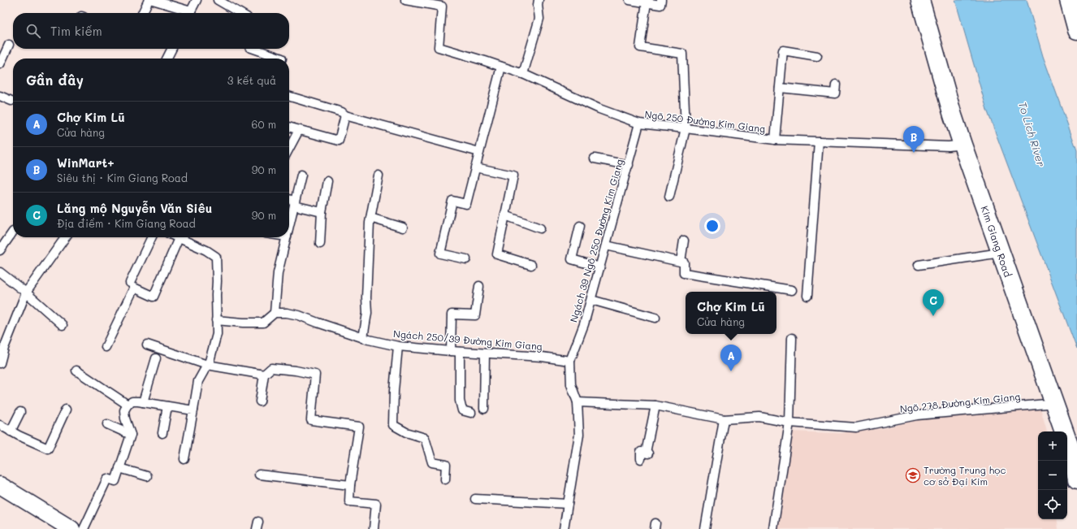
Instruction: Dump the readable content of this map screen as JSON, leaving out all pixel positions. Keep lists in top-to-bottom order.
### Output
{
  "streets": {
    "main road": ["Kim Giang Road"],
    "lane": [
      "Ngõ 250 Đường Kim Giang",
      "Ngách 39 Ngõ 250 Đường Kim Giang",
      "Ngách 250/39 Đường Kim Giang",
      "Ngõ 278 Đường Kim Giang"
    ]
  },
  "crossings": [
    ["Ngõ 250 Đường Kim Giang", "Ngách 39 Ngõ 250 Đường Kim Giang"],
    ["Ngõ 250 Đường Kim Giang", "Kim Giang Road"],
    ["Ngách 39 Ngõ 250 Đường Kim Giang", "Ngách 250/39 Đường Kim Giang"],
    ["Kim Giang Road", "Ngõ 278 Đường Kim Giang"]
  ],
  "water": ["To Lich River"],
  "places": {
    "school or university": ["Trường Trung học cơ sở Đại Kim"]
  },
  "page": {
    "search": "Tìm kiếm",
    "heading": ["Gần đây", "3 kết quả"],
    "list": [
      {
        "mark": "A",
        "name": "Chợ Kim Lũ",
        "note": "Cửa hàng",
        "value": "60 m"
      },
      {
        "mark": "B",
        "name": "WinMart+",
        "note": "Siêu thị · Kim Giang Road",
        "value": "90 m"
      },
      {
        "mark": "C",
        "name": "Lăng mộ Nguyễn Văn Siêu",
        "note": "Địa điểm · Kim Giang Road",
        "value": "90 m"
      }
    ],
    "pins": ["B", "C", "A"],
    "popup": ["Chợ Kim Lũ", "Cửa hàng"],
    "map_buttons": ["+", "−"]
  }
}
